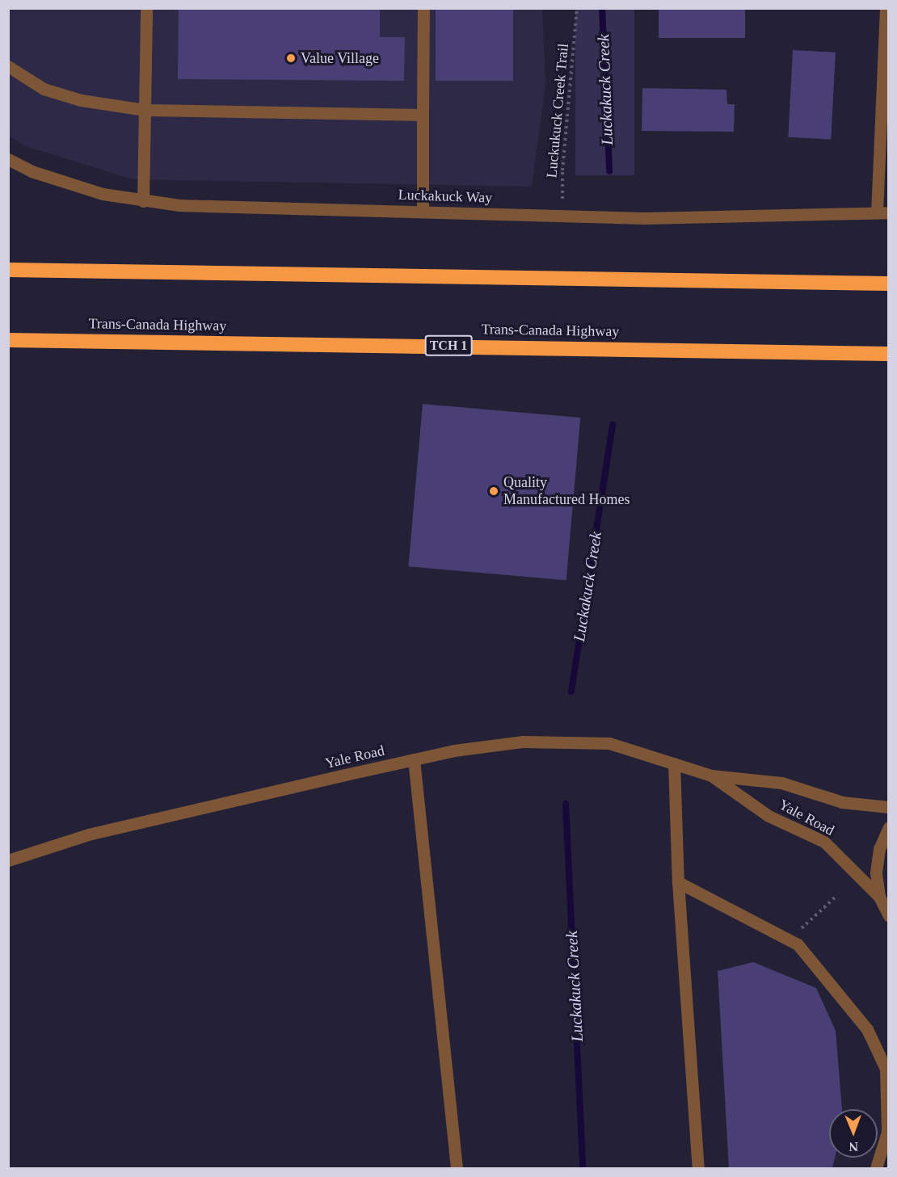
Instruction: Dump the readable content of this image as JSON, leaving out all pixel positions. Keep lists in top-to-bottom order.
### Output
{
  "streets": {
    "highway": ["Trans-Canada Highway", "TCH 1"],
    "street": ["Luckakuck Way", "Yale Road"],
    "path": ["Luckukuck Creek Trail"]
  },
  "crossings": [
    ["Luckukuck Creek Trail", "Luckakuck Way"]
  ],
  "water": ["Luckakuck Creek"],
  "places": ["Value Village", "Quality Manufactured Homes"],
  "north": "bottom"
}
